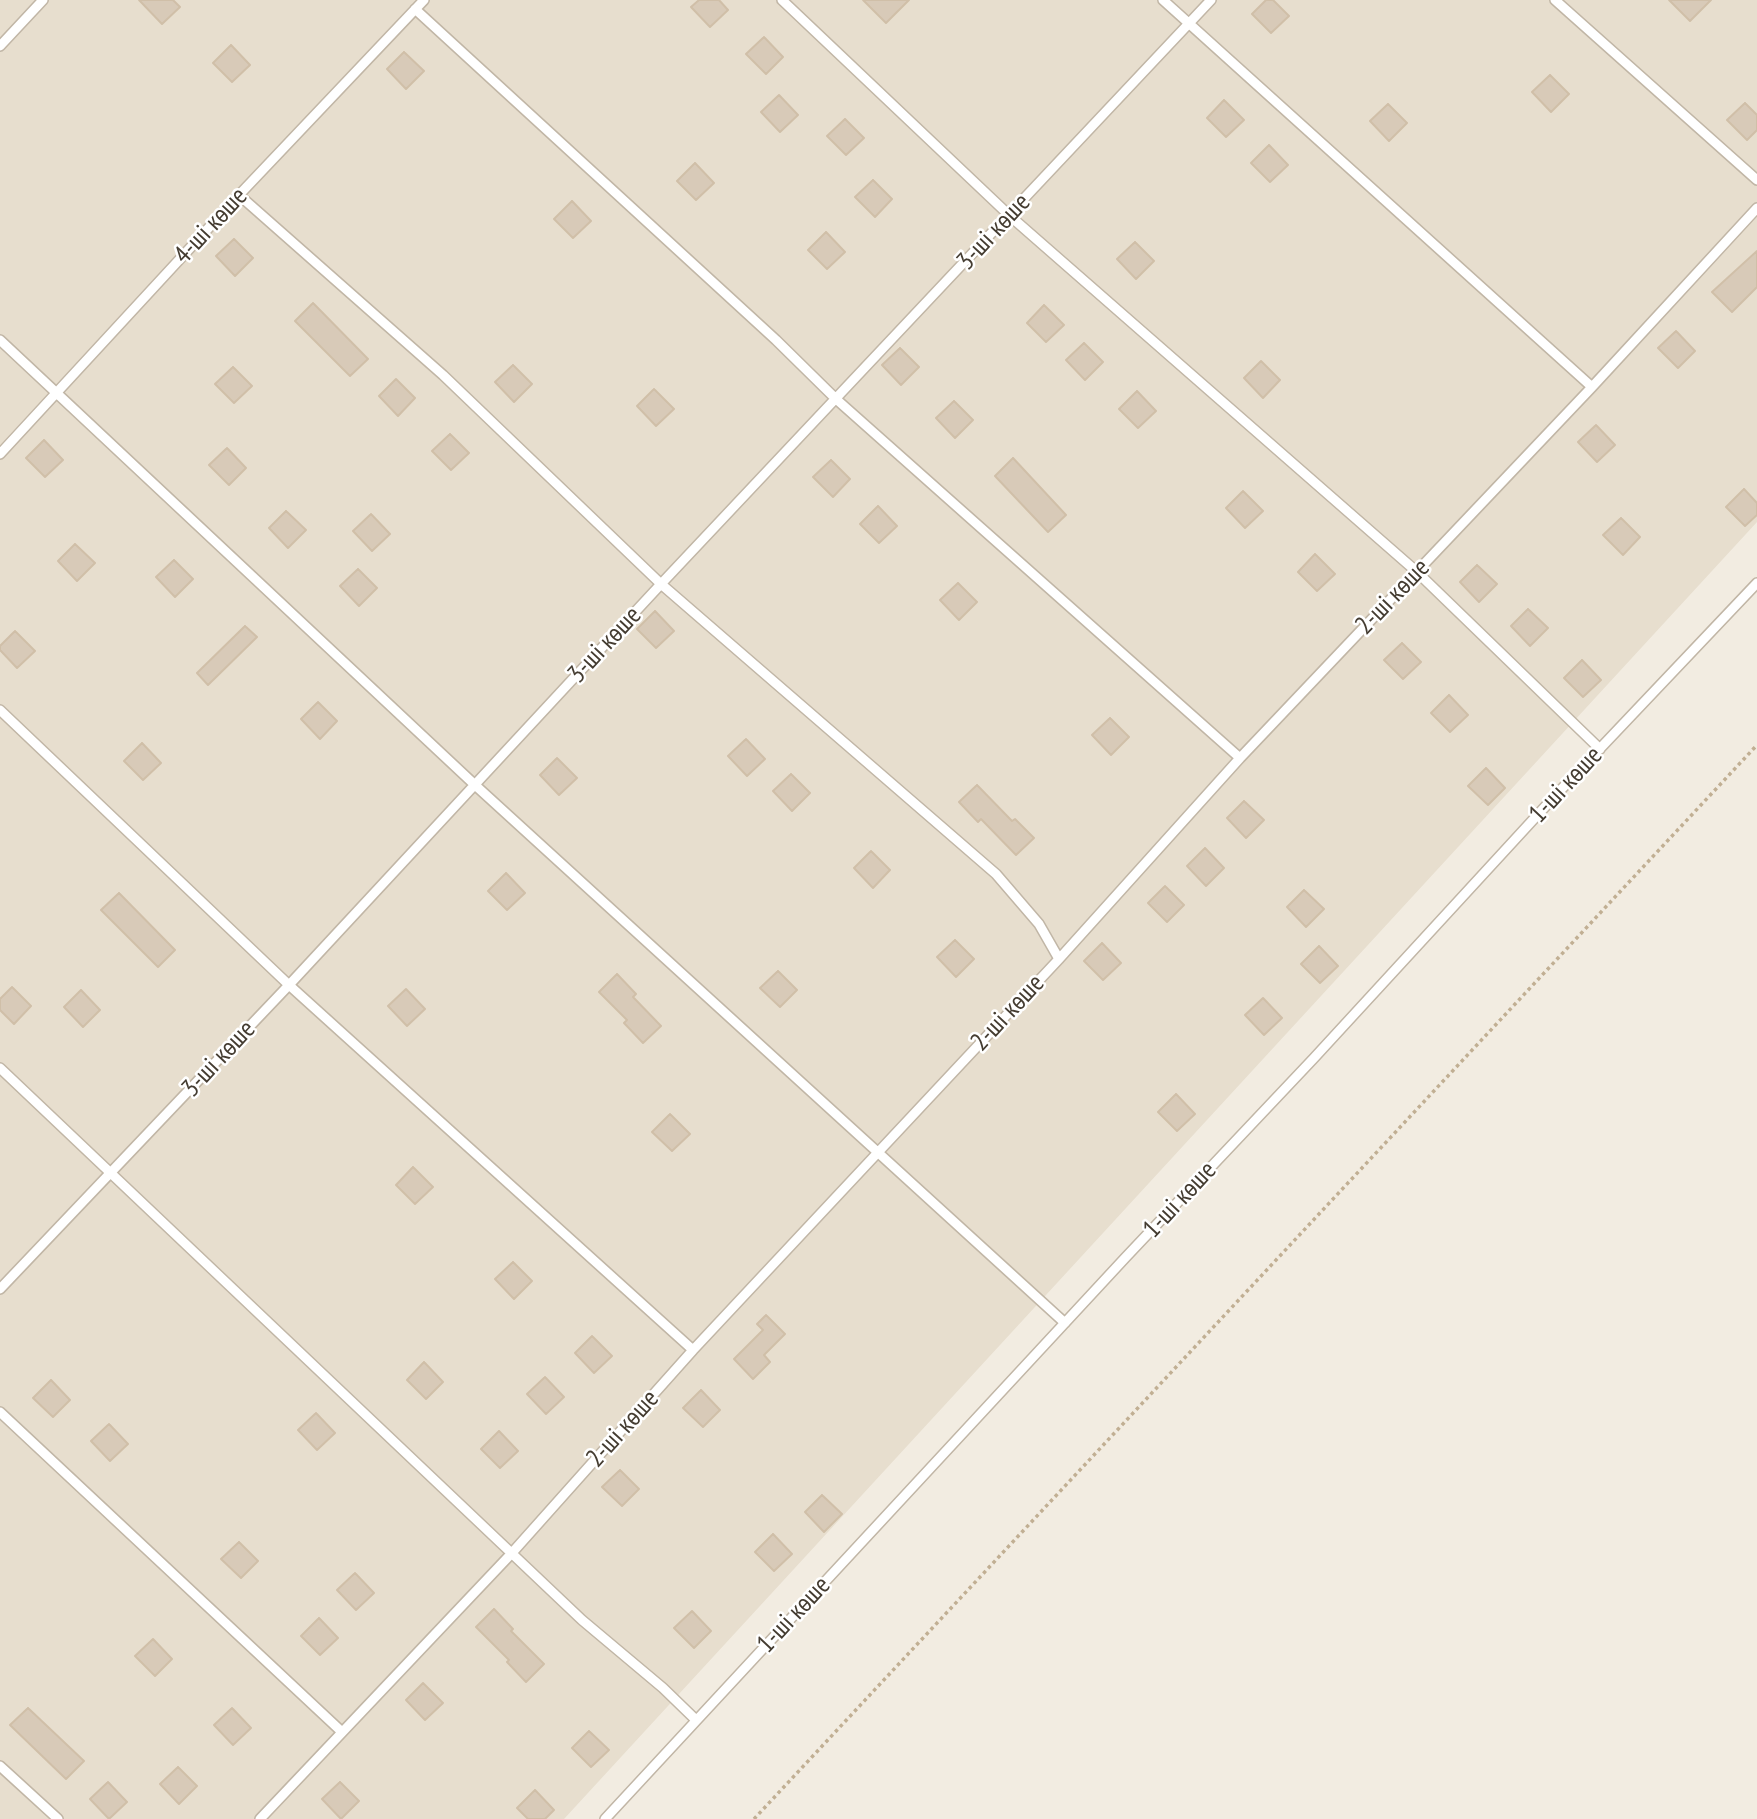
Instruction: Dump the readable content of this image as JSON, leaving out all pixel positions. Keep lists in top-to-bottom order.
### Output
{
  "streets": {
    "lane": [
      "4-ші көше",
      "3-ші көше",
      "2-ші көше",
      "1-ші көше"
    ]
  }
}
